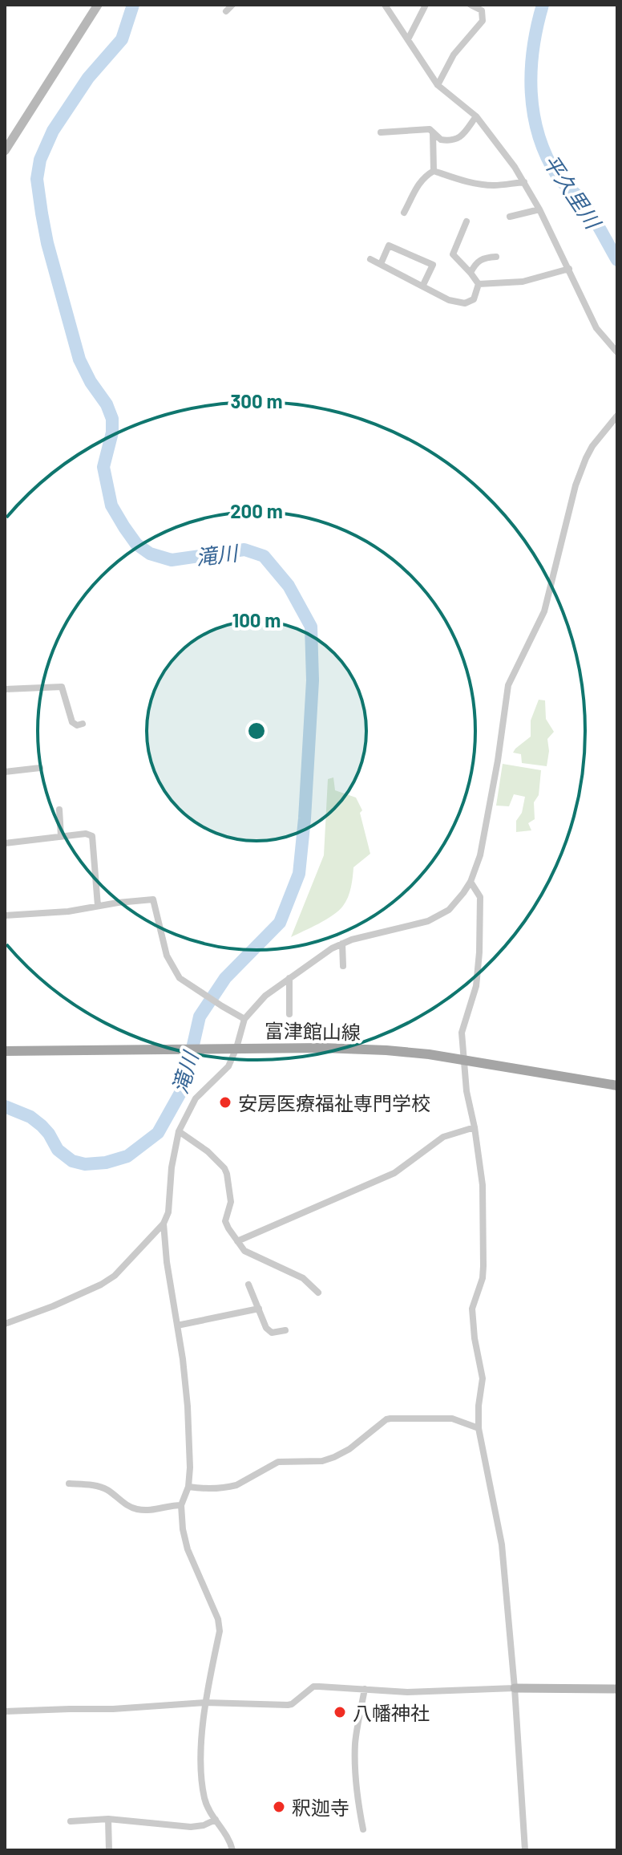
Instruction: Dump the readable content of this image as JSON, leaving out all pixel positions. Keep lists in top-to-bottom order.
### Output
{
  "streets": {
    "main road": ["富津館山線"]
  },
  "water": ["平久里川", "滝川"],
  "places": ["安房医療福祉専門学校", "八幡神社", "釈迦寺"],
  "rings": ["300 m", "200 m", "100 m"]
}
